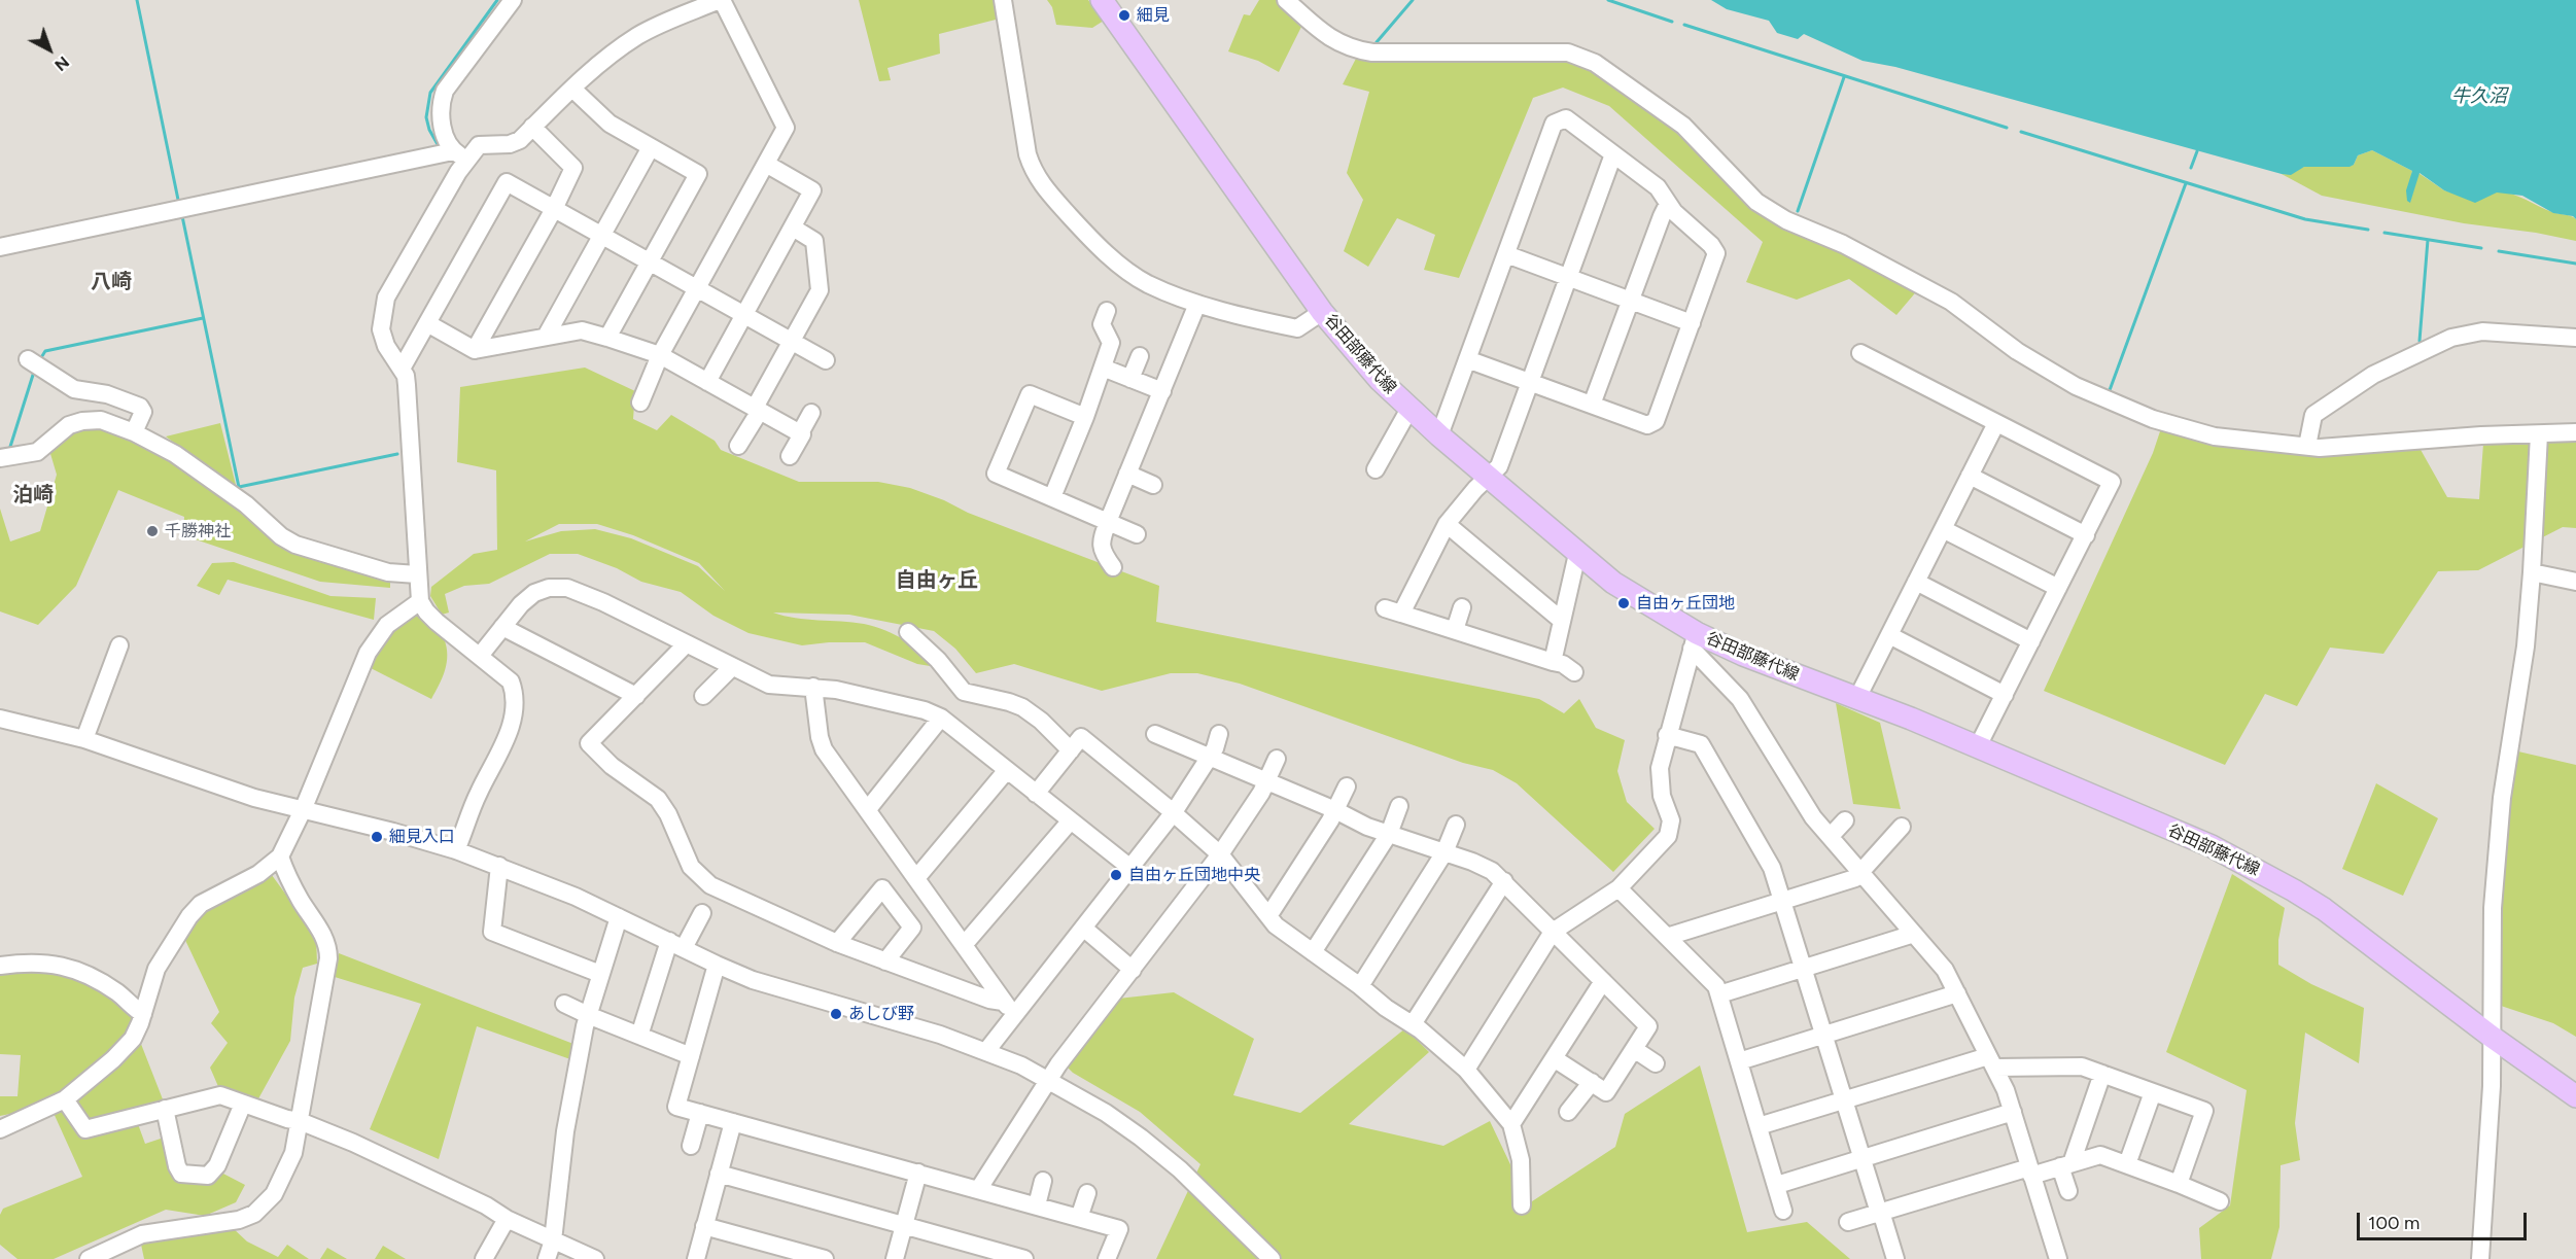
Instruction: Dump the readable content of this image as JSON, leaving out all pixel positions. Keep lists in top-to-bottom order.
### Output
{
  "streets": {
    "main road": ["谷田部藤代線"]
  },
  "districts": ["八崎", "泊崎", "自由ヶ丘"],
  "water": ["牛久沼"],
  "places": [
    "細見",
    "千勝神社",
    "自由ヶ丘団地",
    "細見入口",
    "自由ヶ丘団地中央",
    "あしび野"
  ],
  "scale_bar": "100 m",
  "north": "bottom right"
}
